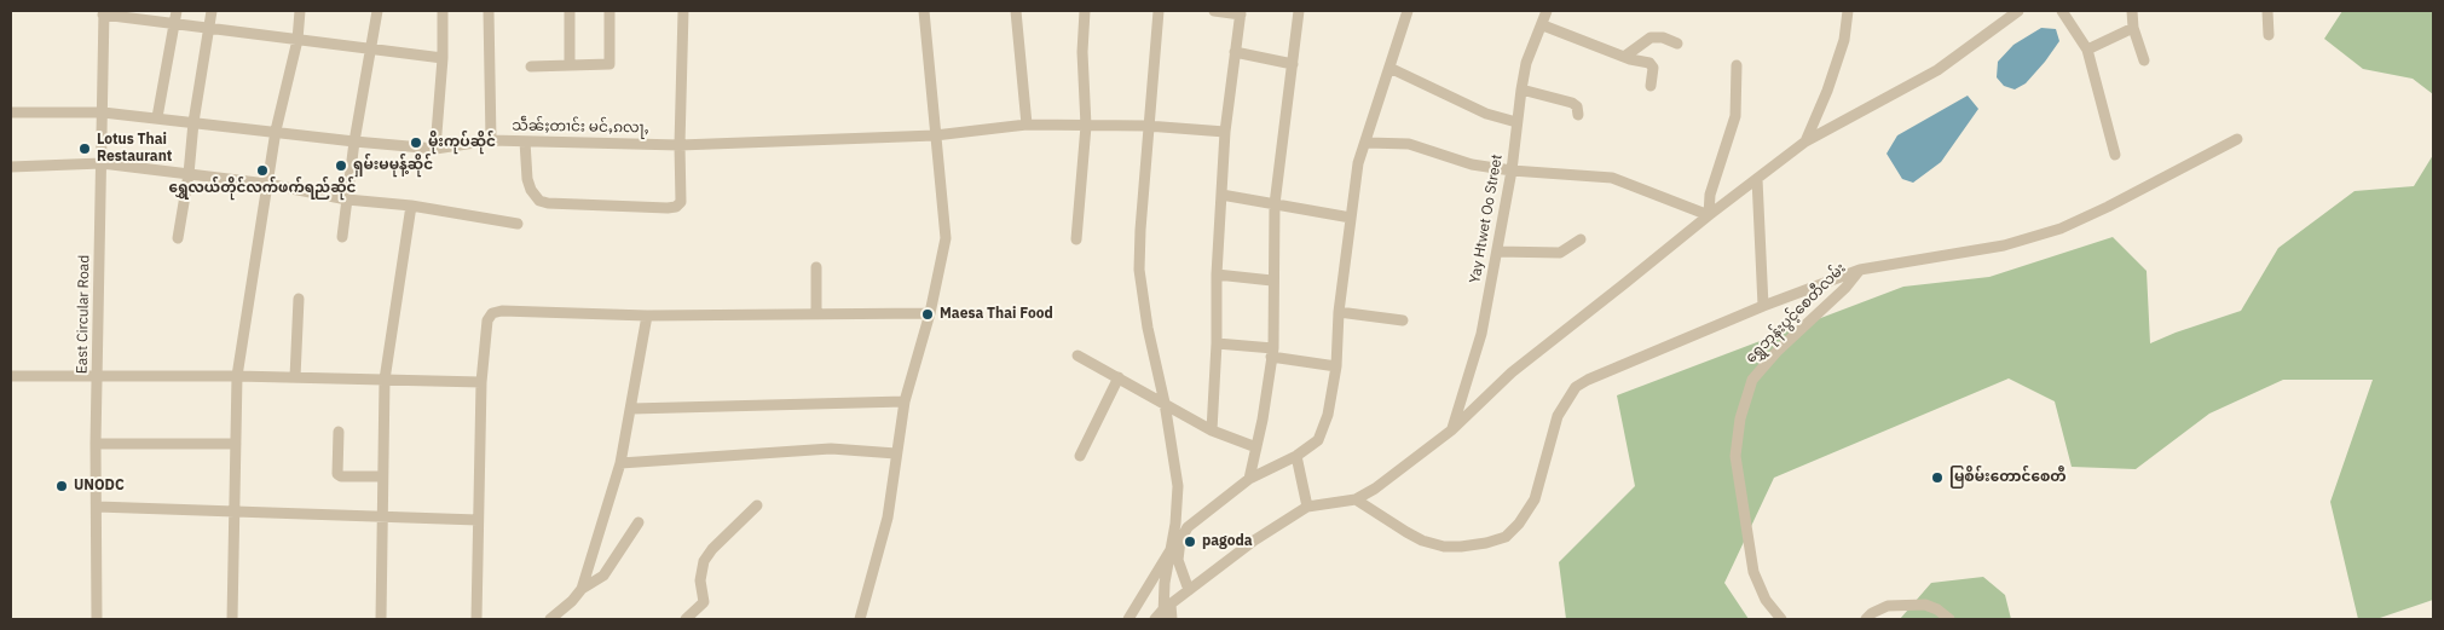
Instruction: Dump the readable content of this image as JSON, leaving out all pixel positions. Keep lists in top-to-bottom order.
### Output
{
  "streets": {
    "street": [
      "သဵၼ်ႈတၢင်း မင်ႇၵလႃႇ",
      "Yay Htwet Oo Street",
      "ရွှေဘုန်းပွင့်စေတီလမ်း",
      "East Circular Road"
    ]
  },
  "crossings": [
    ["သဵၼ်ႈတၢင်း မင်ႇၵလႃႇ", "East Circular Road"]
  ],
  "places": [
    "မိုးကုပ်ဆိုင်",
    "Lotus Thai Restaurant",
    "ရှမ်းမမုန့်ဆိုင်",
    "ရွှေလယ်တိုင်လက်ဖက်ရည်ဆိုင်",
    "Maesa Thai Food",
    "မြစိမ်းတောင်စေတီ",
    "UNODC",
    "pagoda"
  ]
}
